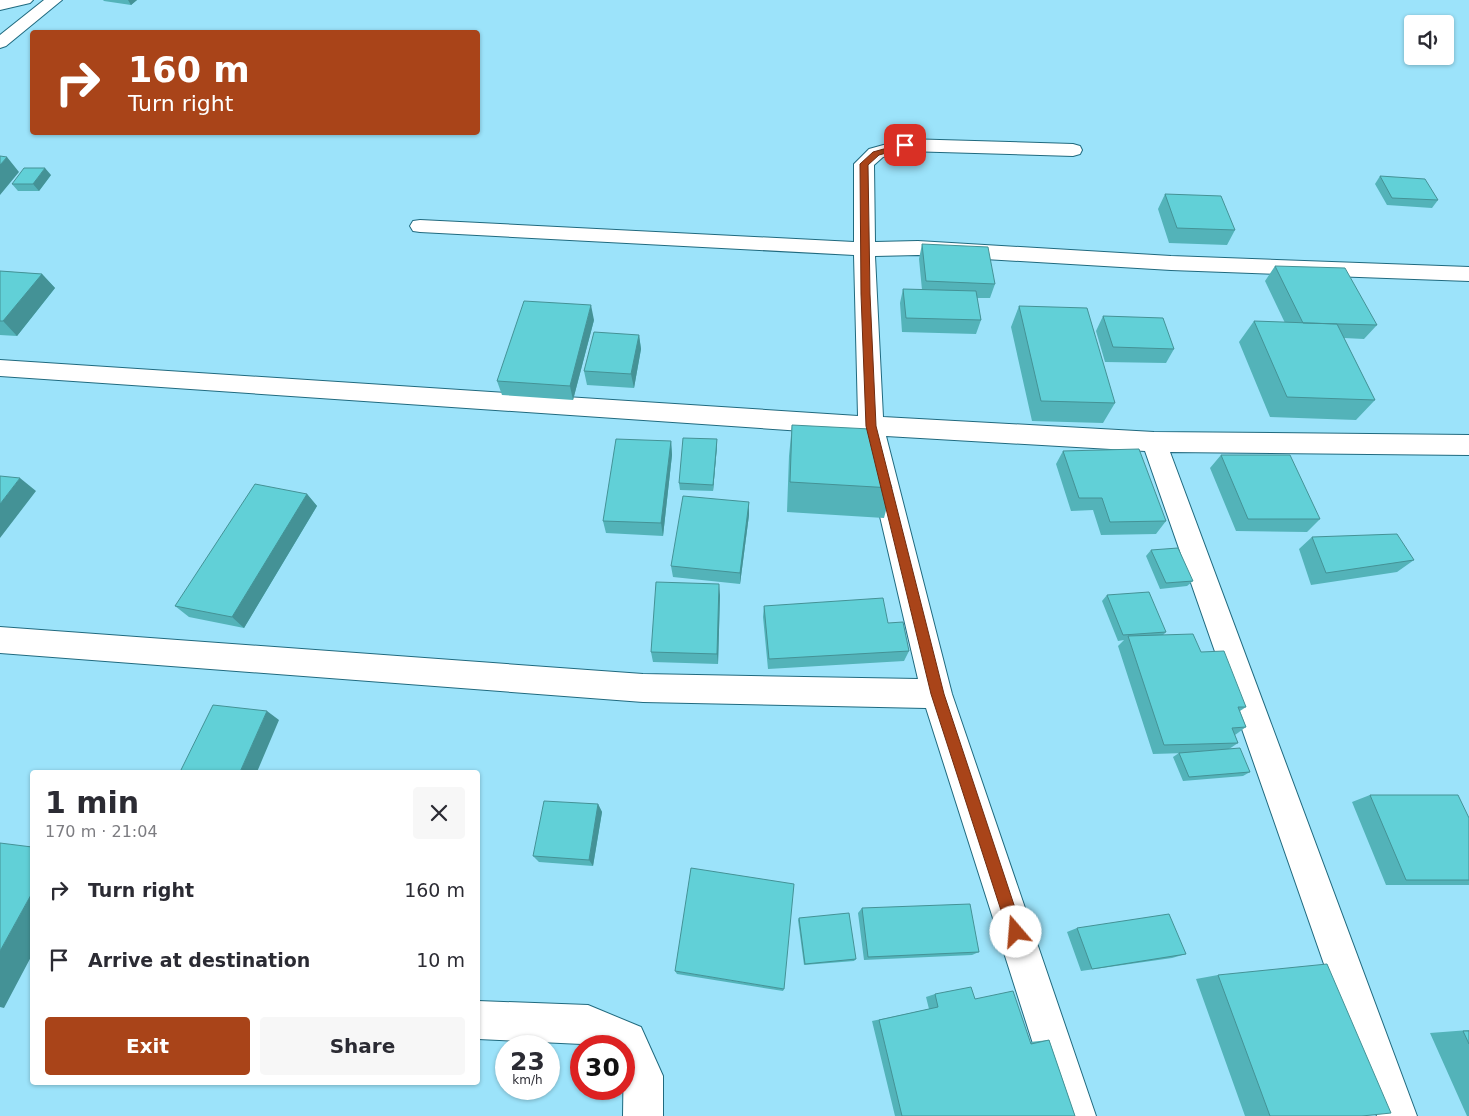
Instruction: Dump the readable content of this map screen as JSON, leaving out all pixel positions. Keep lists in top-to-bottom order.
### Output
{
  "page": {
    "turn": ["160 m", "Turn right"],
    "heading": ["1 min", "170 m · 21:04"],
    "list": [
      {
        "name": "Turn right",
        "value": "160 m"
      },
      {
        "name": "Arrive at destination",
        "value": "10 m"
      }
    ],
    "buttons": ["Exit", "Share"],
    "speed": "23 km/h",
    "limit": "30"
  }
}
